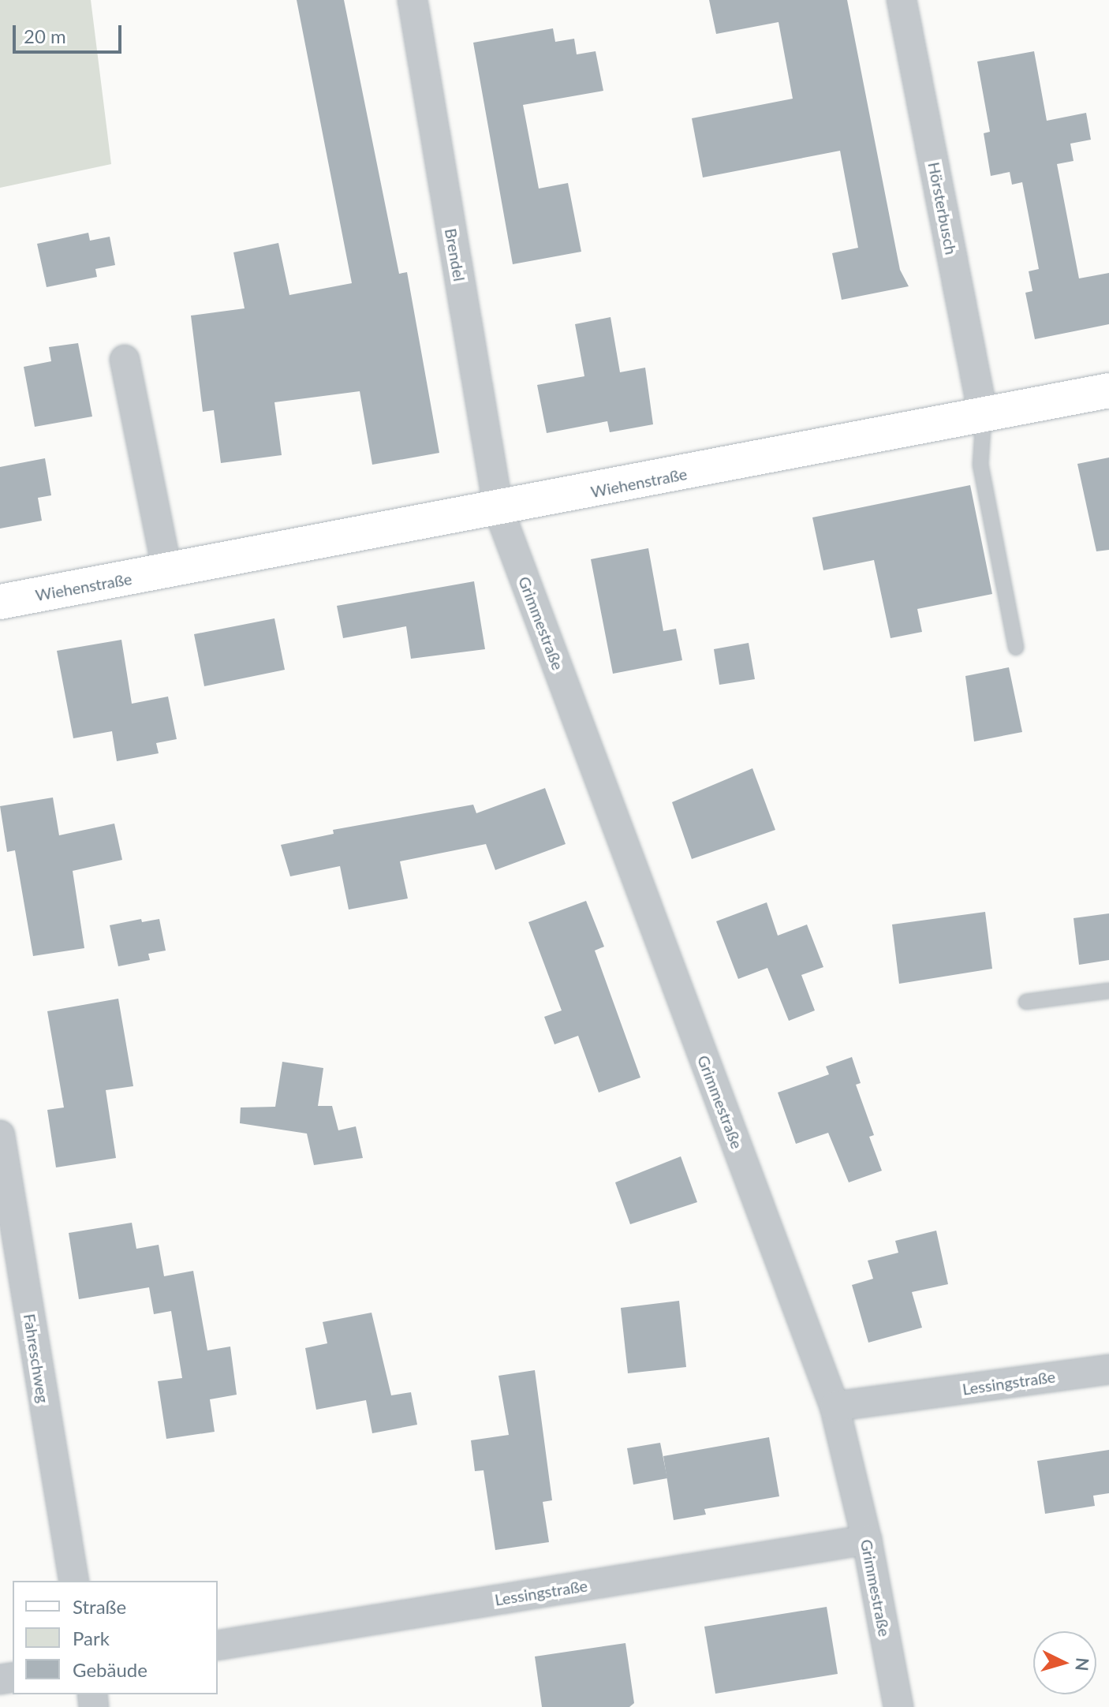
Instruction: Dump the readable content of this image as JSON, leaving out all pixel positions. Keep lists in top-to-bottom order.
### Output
{
  "streets": {
    "street": [
      "Hörsterbusch",
      "Brendel",
      "Wiehenstraße",
      "Grimmestraße",
      "Fahreschweg",
      "Lessingstraße"
    ]
  },
  "crossings": [
    ["Hörsterbusch", "Wiehenstraße"],
    ["Brendel", "Wiehenstraße"],
    ["Brendel", "Grimmestraße"],
    ["Wiehenstraße", "Grimmestraße"],
    ["Grimmestraße", "Lessingstraße"]
  ],
  "legend": ["Straße", "Park", "Gebäude"],
  "scale_bar": "20 m",
  "north": "right"
}
